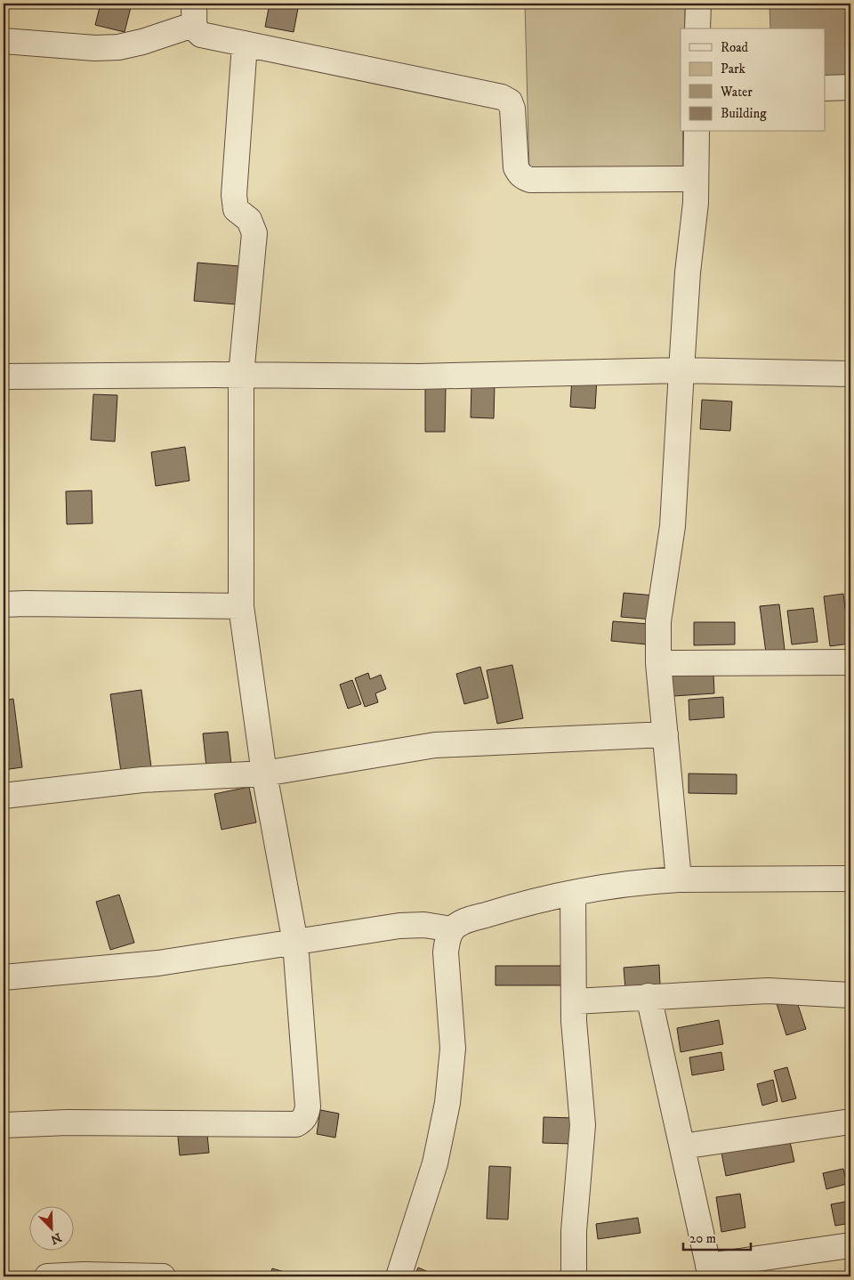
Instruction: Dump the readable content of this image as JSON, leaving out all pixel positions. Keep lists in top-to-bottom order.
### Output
{
  "legend": [
    "Road",
    "Park",
    "Water",
    "Building"
  ],
  "scale_bar": "20 m",
  "north": "bottom right"
}
